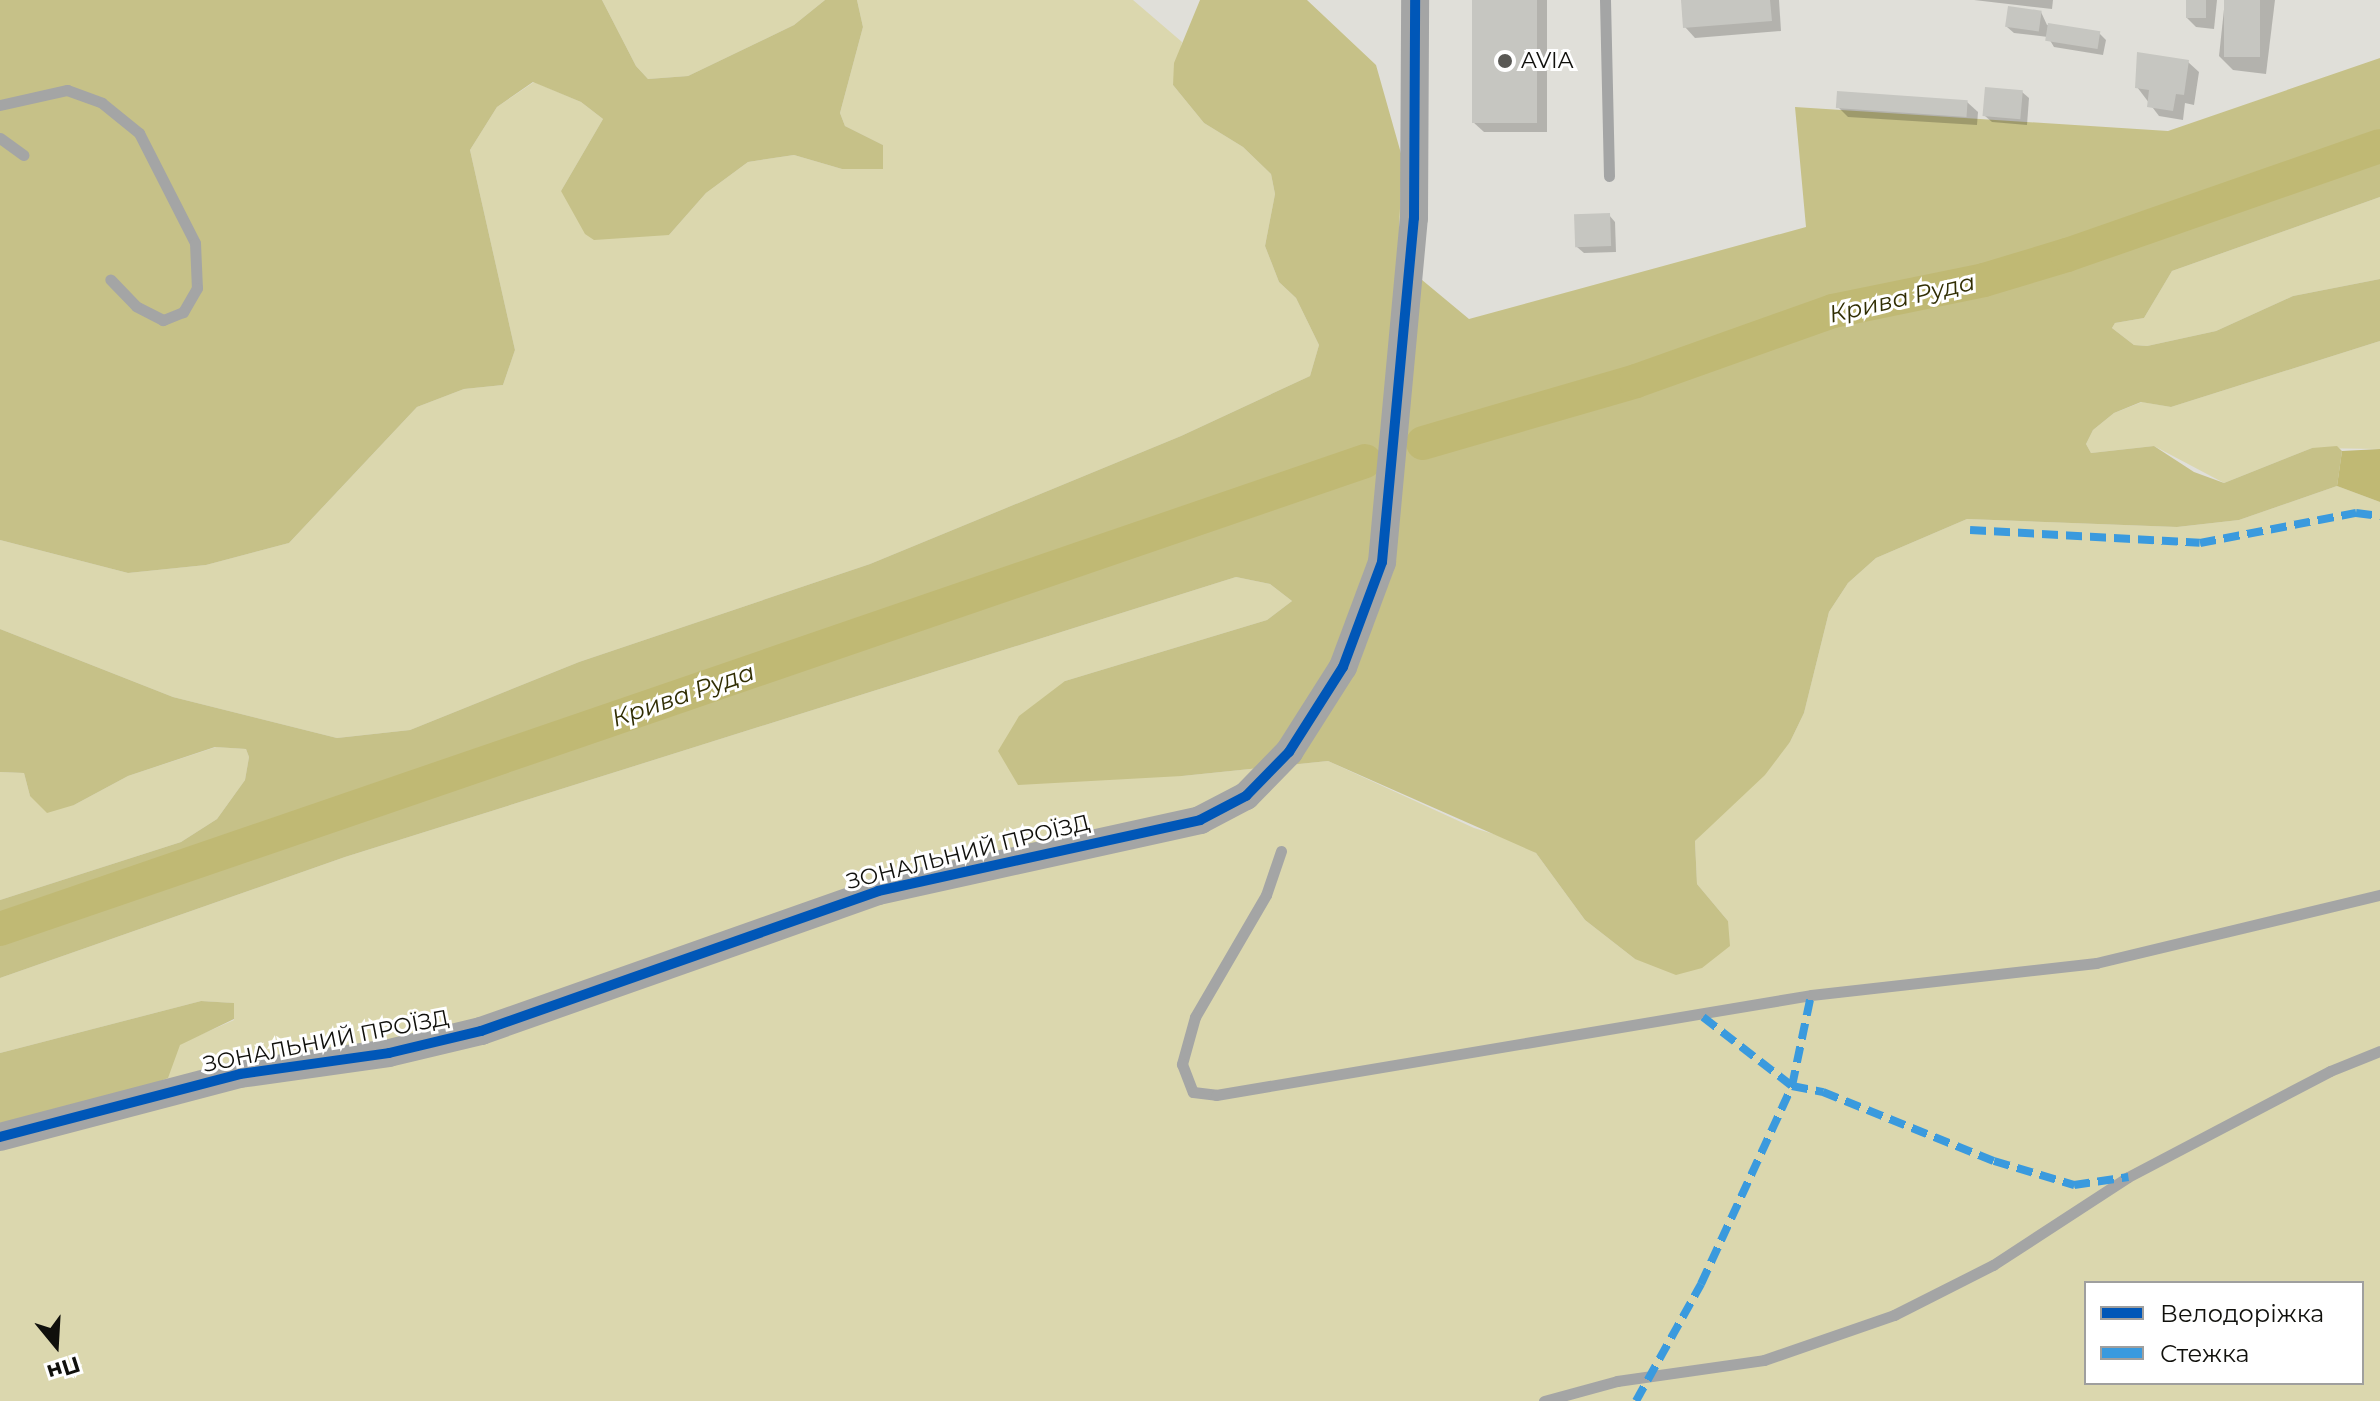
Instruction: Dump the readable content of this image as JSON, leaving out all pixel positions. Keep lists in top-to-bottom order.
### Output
{
  "streets": {
    "street": ["ЗОНАЛЬНИЙ ПРОЇЗД"]
  },
  "water": ["Крива Руда"],
  "places": ["AVIA"],
  "legend": ["Велодоріжка", "Стежка"],
  "north": "bottom"
}
